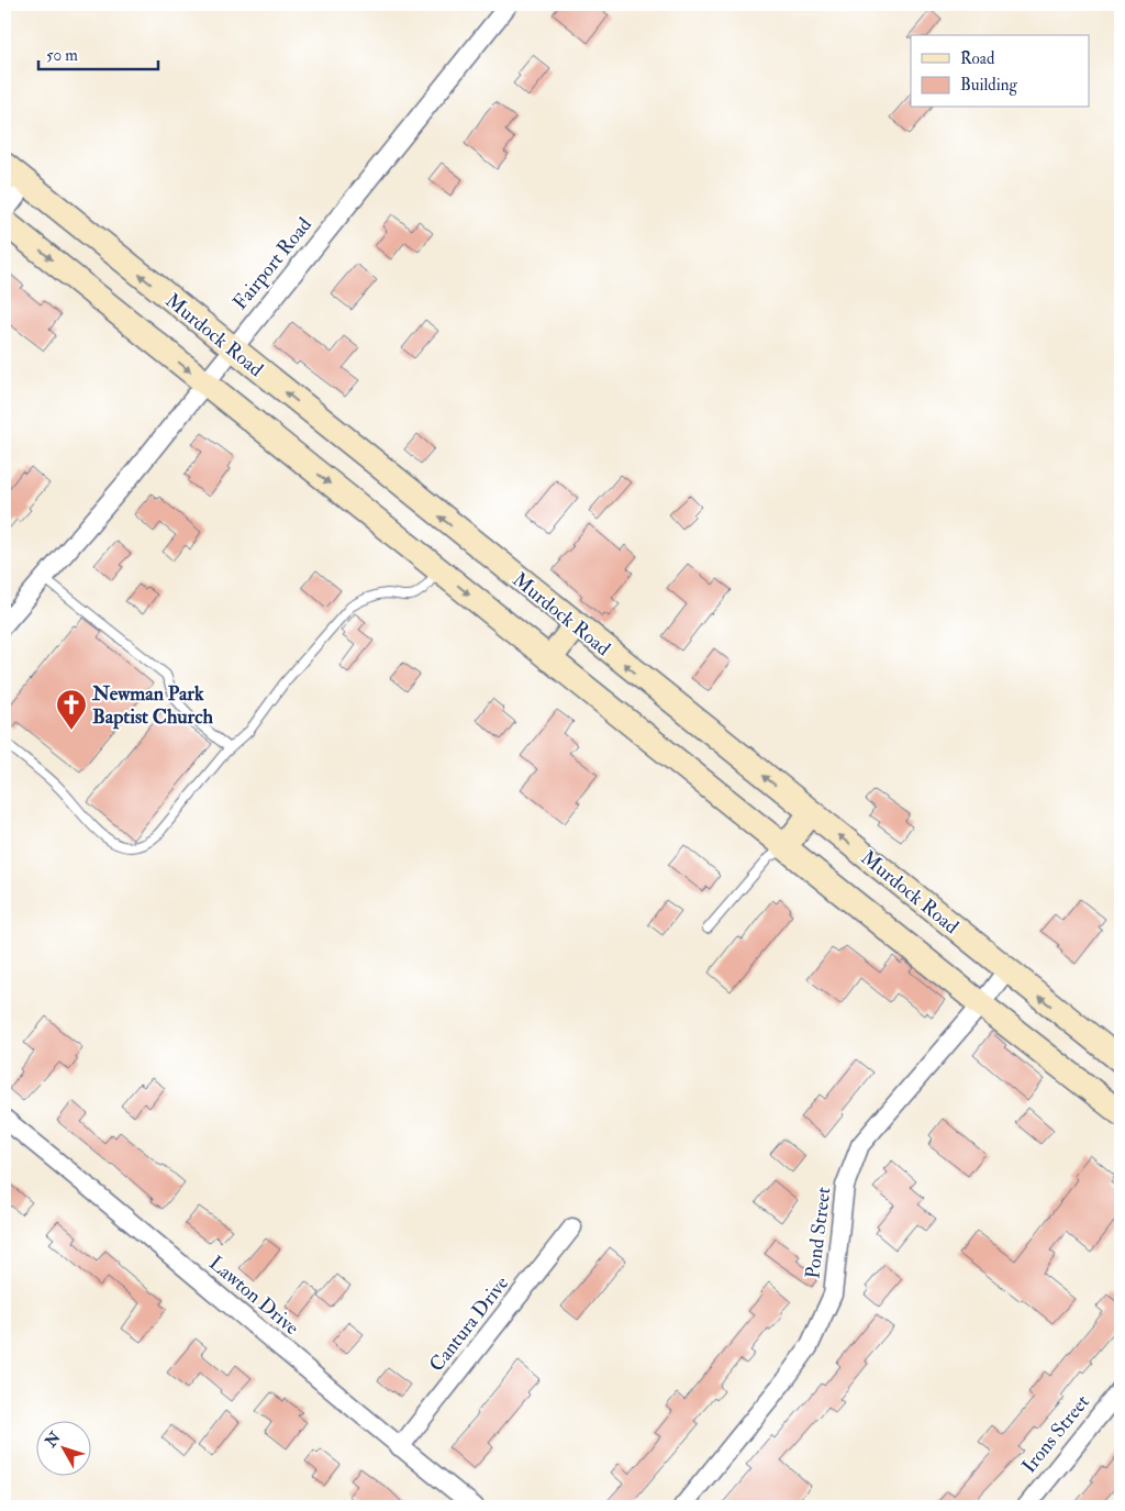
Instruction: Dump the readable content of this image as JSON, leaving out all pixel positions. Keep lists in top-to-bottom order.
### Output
{
  "streets": {
    "main road": ["Murdock Road"],
    "street": [
      "Fairport Road",
      "Pond Street",
      "Lawton Drive",
      "Cantura Drive",
      "Irons Street"
    ]
  },
  "crossings": [
    ["Fairport Road", "Murdock Road"],
    ["Murdock Road", "Pond Street"],
    ["Lawton Drive", "Cantura Drive"]
  ],
  "places": {
    "church": ["Newman Park Baptist Church"]
  },
  "legend": ["Road", "Building"],
  "scale_bar": "50 m",
  "north": "top left"
}
